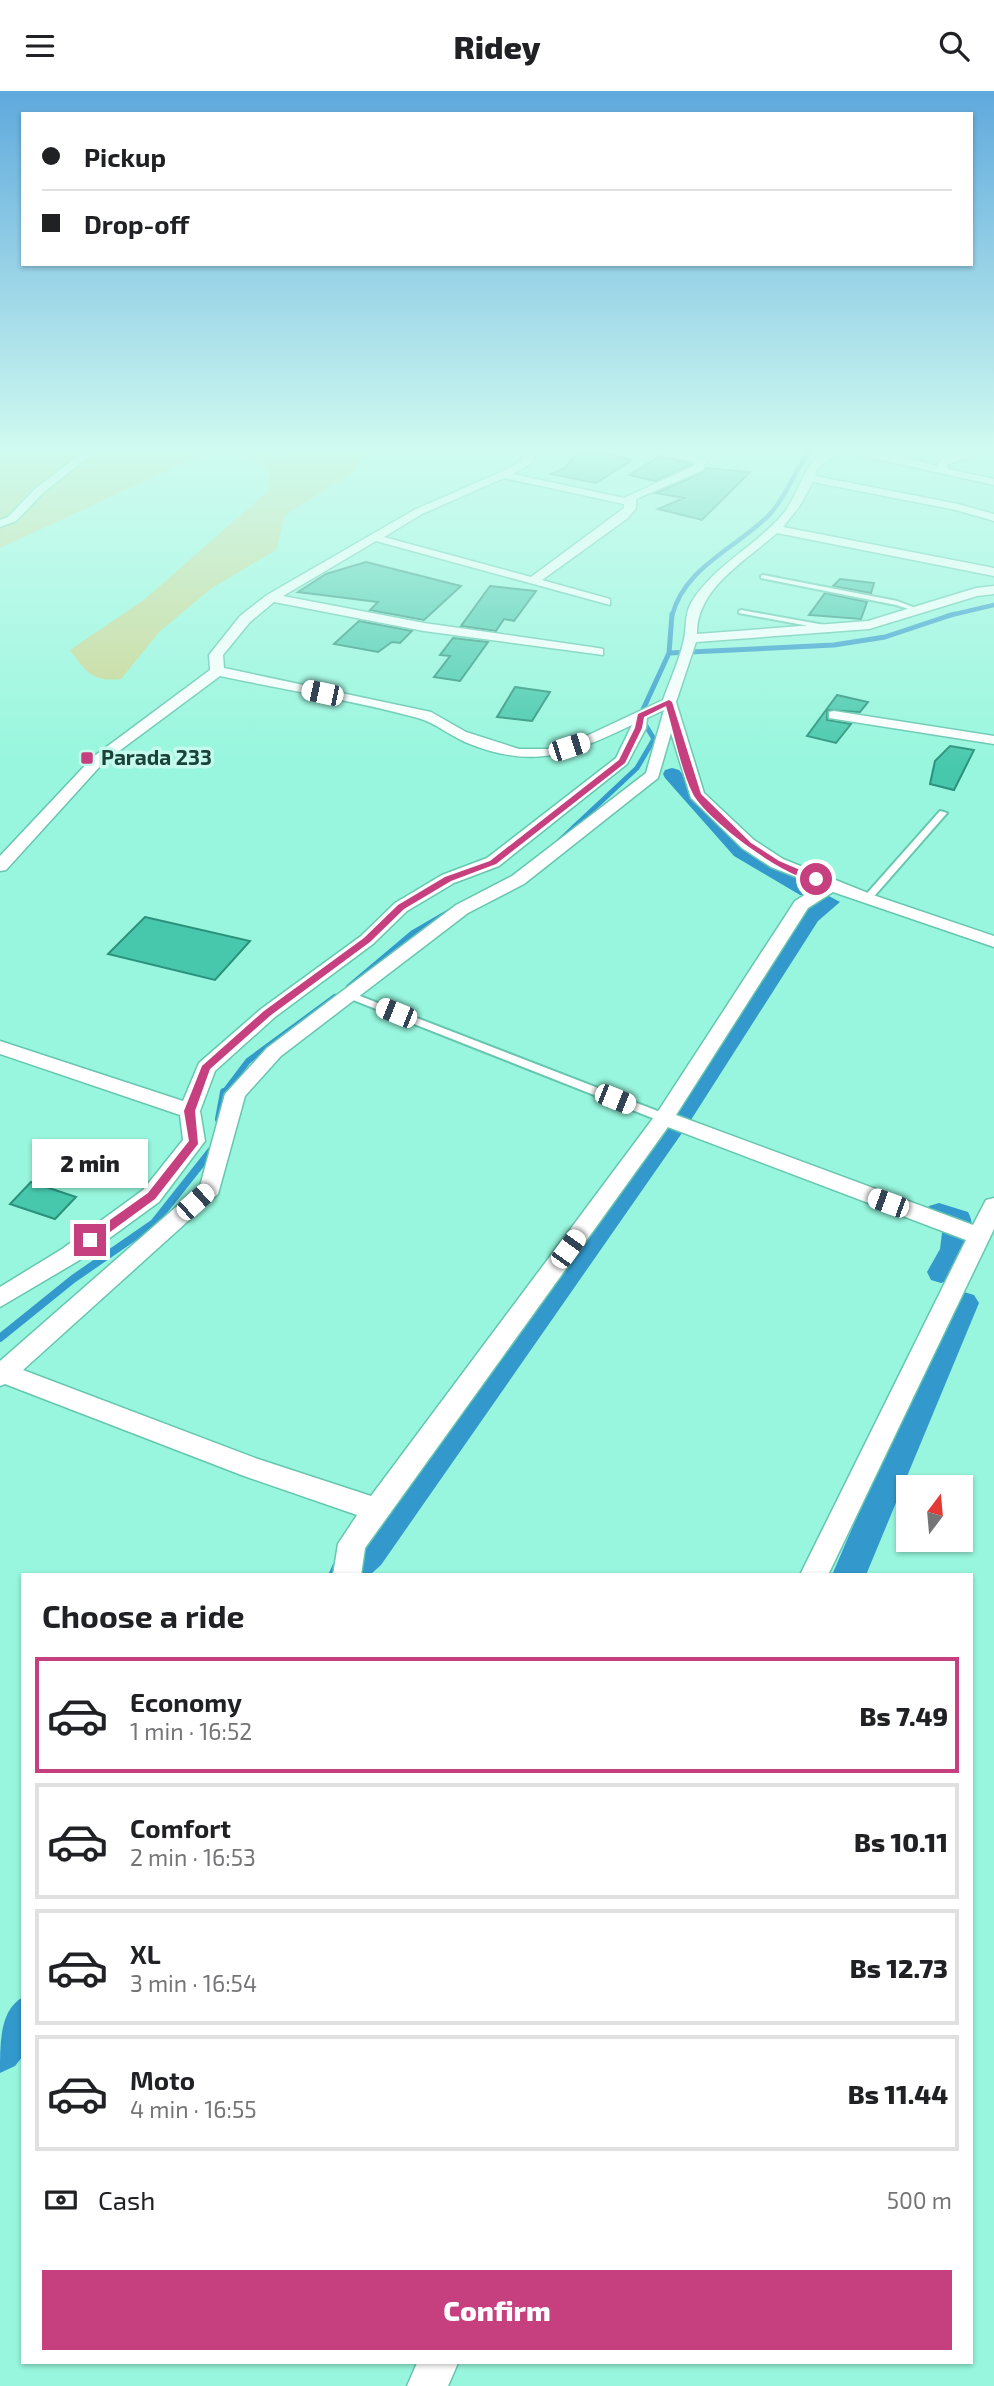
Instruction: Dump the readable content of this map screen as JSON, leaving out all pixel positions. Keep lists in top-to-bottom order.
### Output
{
  "places": {
    "transit": ["Parada 233"]
  },
  "north": "top",
  "page": {
    "header": "Ridey",
    "banner": ["Pickup", "Drop-off"],
    "bubble": "2 min",
    "heading": "Choose a ride",
    "list": [
      {
        "name": "Economy",
        "note": "1 min · 16:52",
        "value": "Bs 7.49"
      },
      {
        "name": "Comfort",
        "note": "2 min · 16:53",
        "value": "Bs 10.11"
      },
      {
        "name": "XL",
        "note": "3 min · 16:54",
        "value": "Bs 12.73"
      },
      {
        "name": "Moto",
        "note": "4 min · 16:55",
        "value": "Bs 11.44"
      }
    ],
    "pay": ["Cash", "500 m"],
    "buttons": "Confirm"
  }
}
